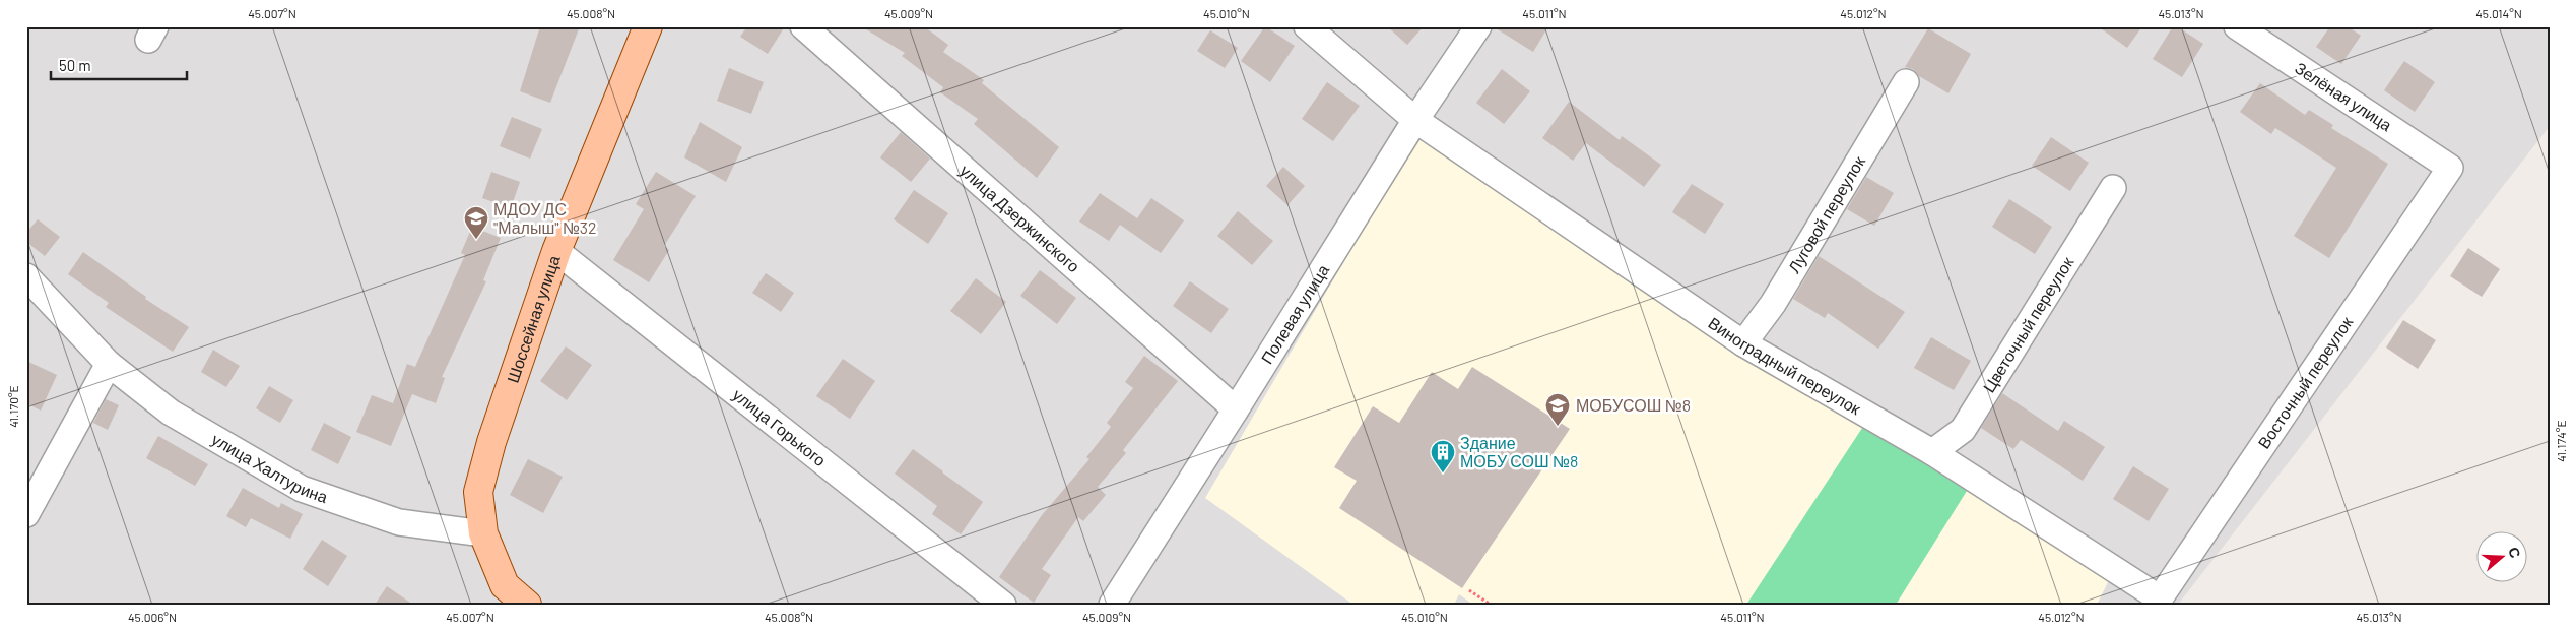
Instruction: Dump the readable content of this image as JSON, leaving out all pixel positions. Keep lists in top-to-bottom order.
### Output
{
  "streets": {
    "main road": ["Шоссейная улица"],
    "street": [
      "Зелёная улица",
      "Луговой переулок",
      "улица Дзержинского",
      "Полевая улица",
      "Цветочный переулок",
      "Виноградный переулок",
      "Восточный переулок",
      "улица Горького",
      "улица Халтурина"
    ]
  },
  "crossings": [
    ["Зелёная улица", "Восточный переулок"],
    ["Луговой переулок", "Виноградный переулок"],
    ["улица Дзержинского", "Полевая улица"],
    ["Полевая улица", "Виноградный переулок"],
    ["Шоссейная улица", "улица Горького"],
    ["Шоссейная улица", "улица Халтурина"],
    ["Цветочный переулок", "Виноградный переулок"],
    ["Виноградный переулок", "Восточный переулок"]
  ],
  "places": {
    "school or university": ["МДОУ ДС \"Малыш\" №32", "МОБУСОШ №8"],
    "building": ["Здание МОБУ СОШ №8"]
  },
  "scale_bar": "50 m",
  "north": "right",
  "coordinates": [
    "45.007°N",
    "45.008°N",
    "45.009°N",
    "45.010°N",
    "45.011°N",
    "45.012°N",
    "45.013°N",
    "45.014°N",
    "41.170°E",
    "41.174°E",
    "45.006°N"
  ]
}
